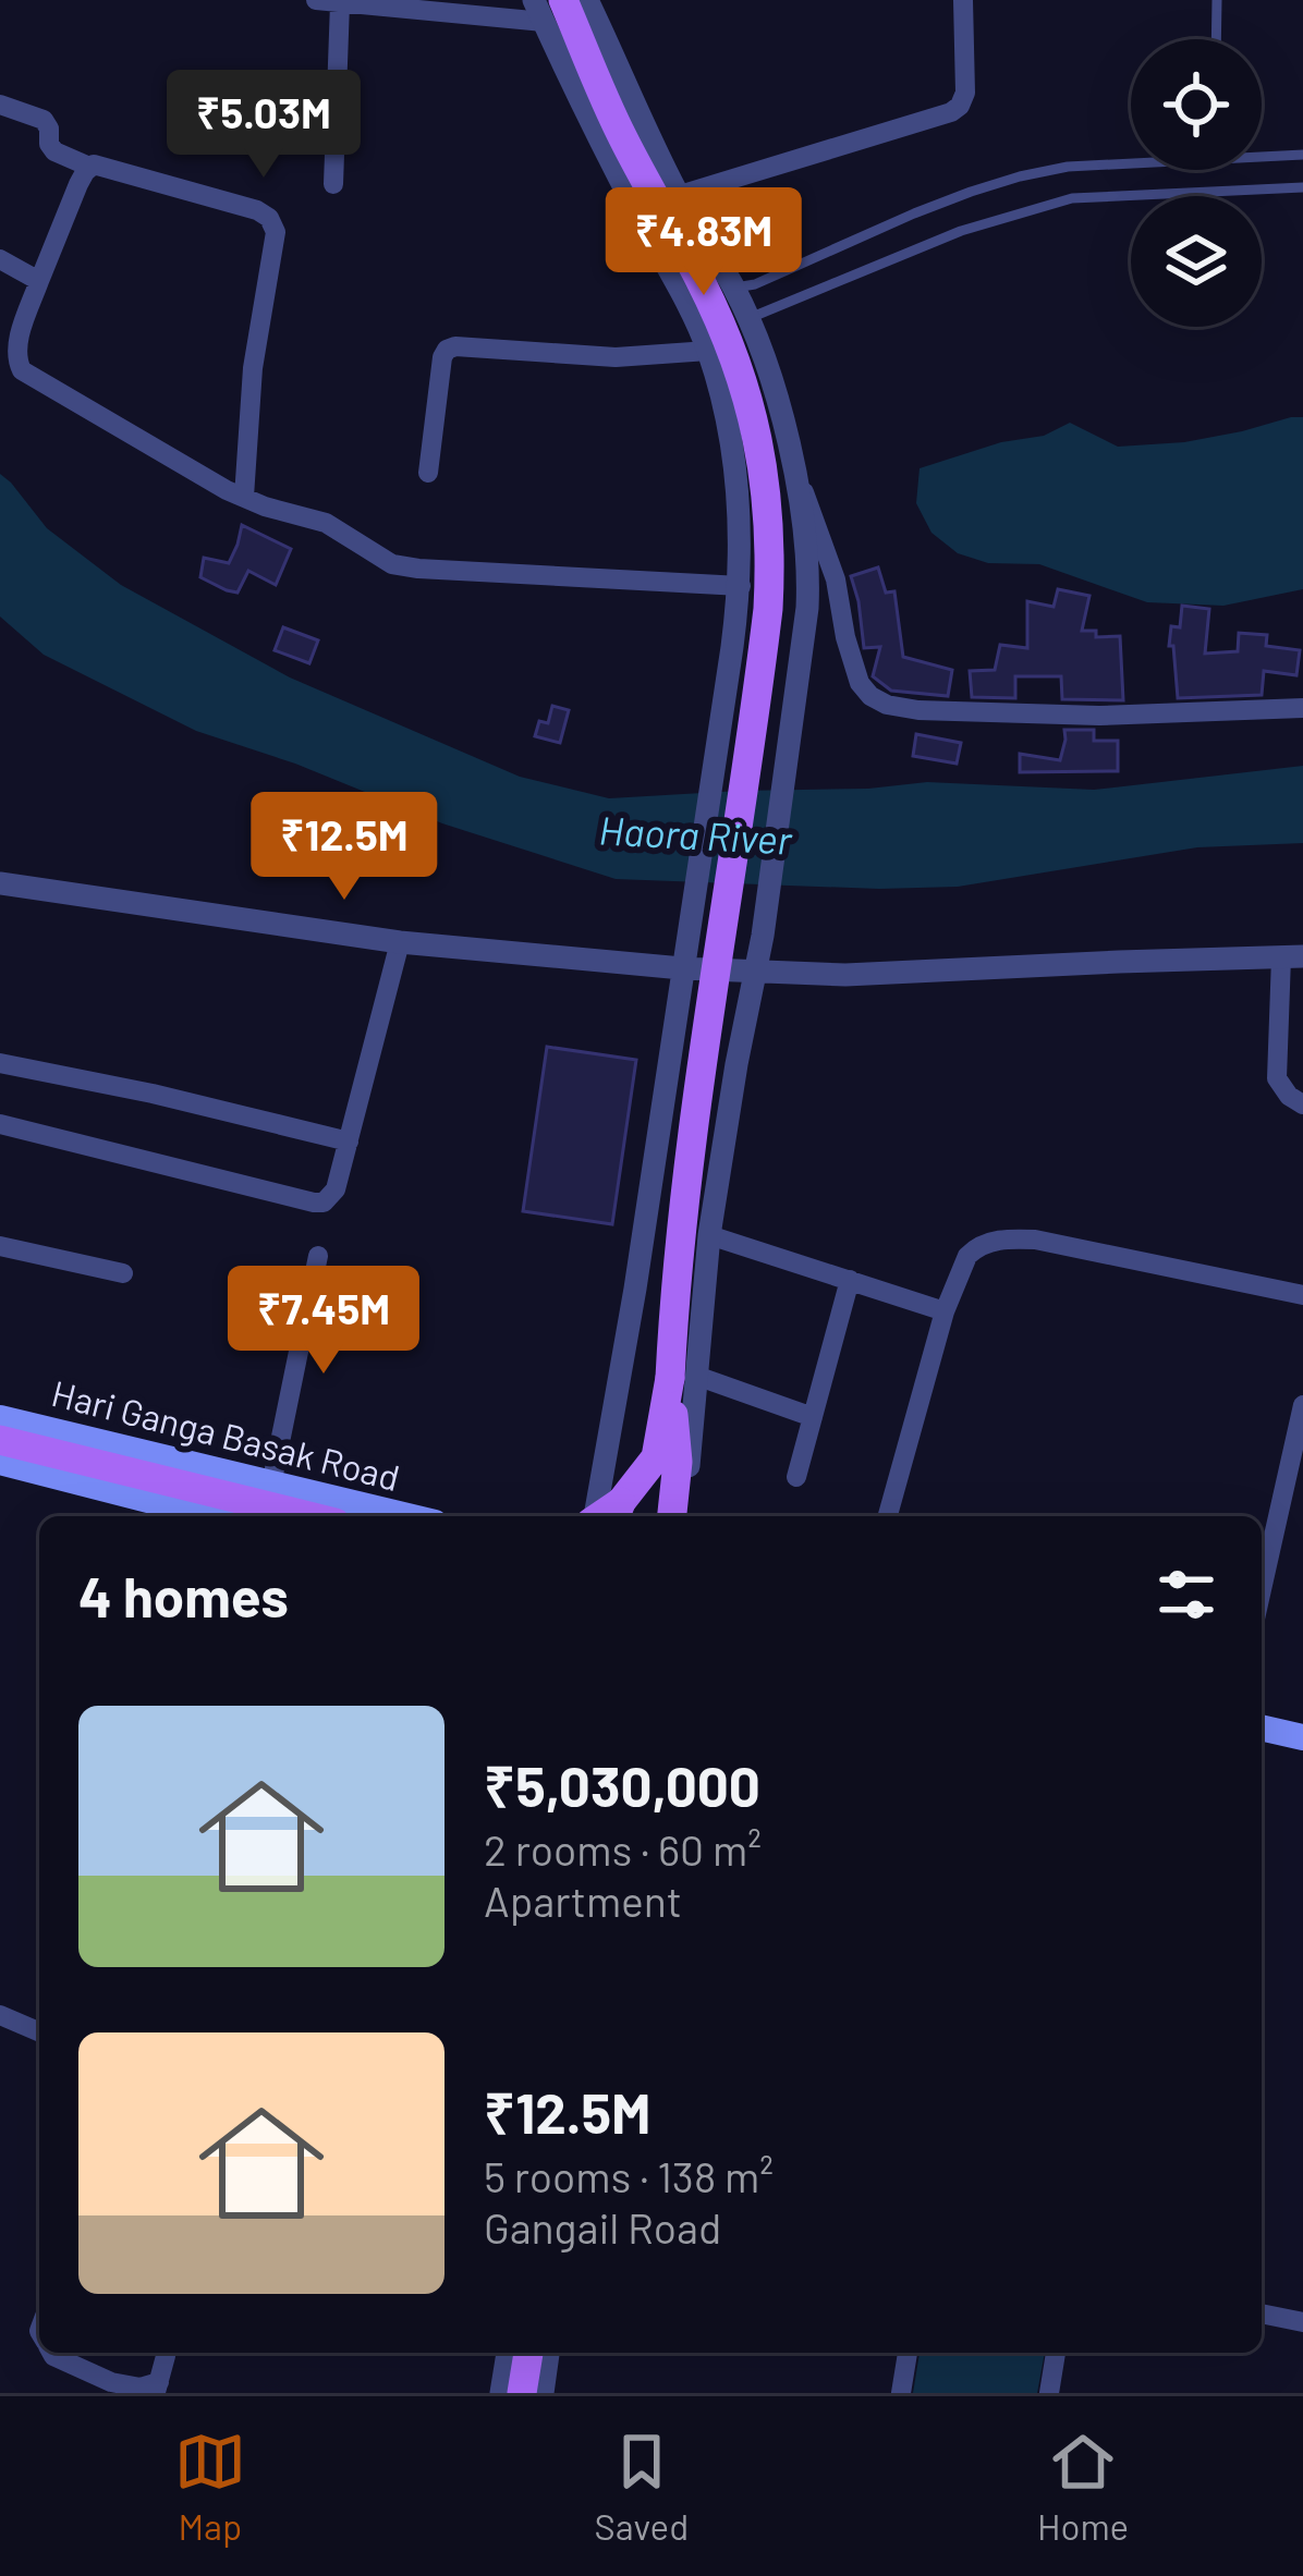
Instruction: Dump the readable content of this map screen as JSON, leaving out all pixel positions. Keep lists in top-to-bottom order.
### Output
{
  "streets": {
    "main road": ["Hari Ganga Basak Road"]
  },
  "water": ["Haora River"],
  "page": {
    "price": [
      "₹5.03M",
      "₹4.83M",
      "₹12.5M",
      "₹7.45M"
    ],
    "heading": "4 homes",
    "list": [
      {
        "name": "₹5,030,000",
        "note": "2 rooms · 60 m² · Apartment"
      },
      {
        "name": "₹12.5M",
        "note": "5 rooms · 138 m² · Gangail Road"
      }
    ],
    "tabs": ["Map", "Saved", "Home"]
  }
}
